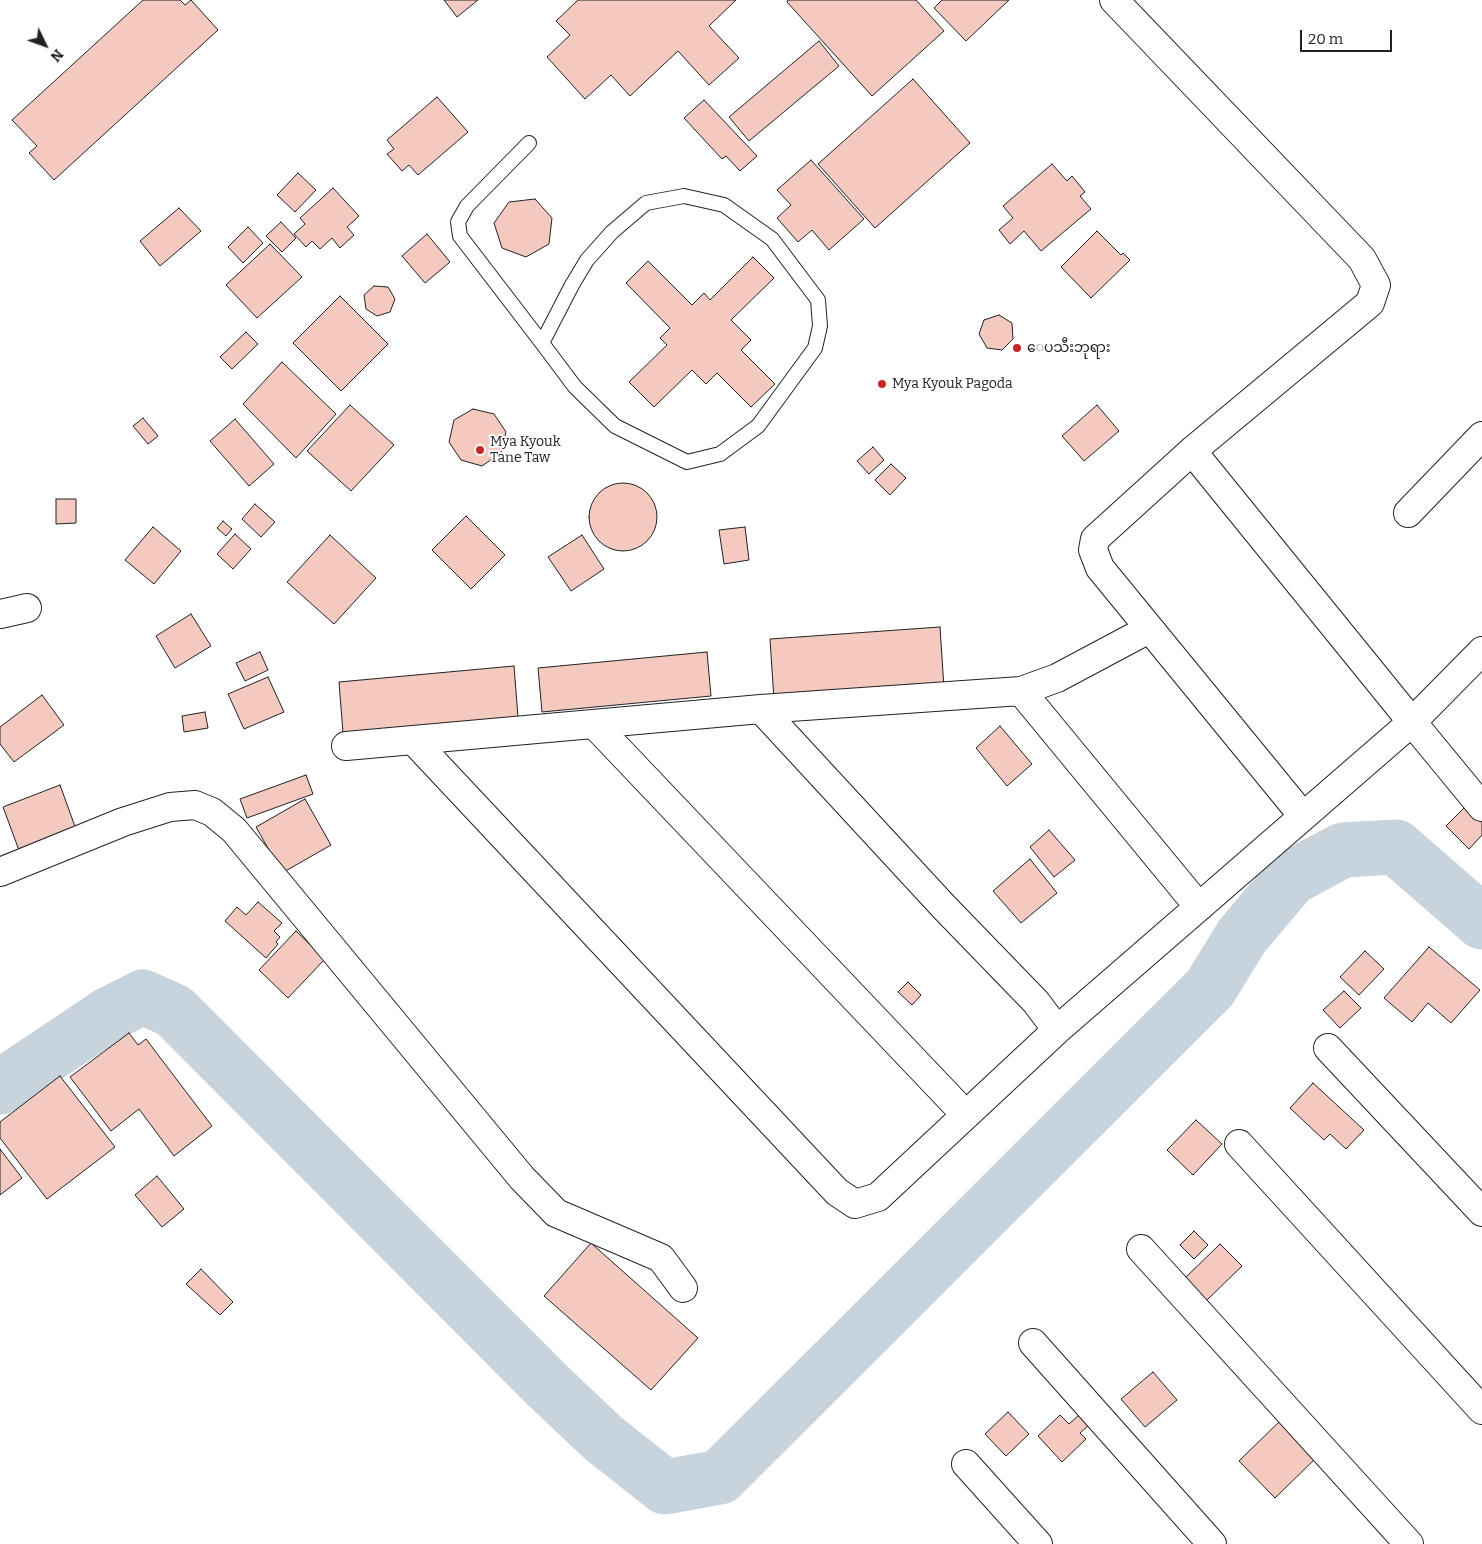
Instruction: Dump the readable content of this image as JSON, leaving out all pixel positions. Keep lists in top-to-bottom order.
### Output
{
  "places": ["ေပသီးဘုရား", "Mya Kyouk Pagoda", "Mya Kyouk Tane Taw"],
  "scale_bar": "20 m",
  "north": "bottom right"
}
